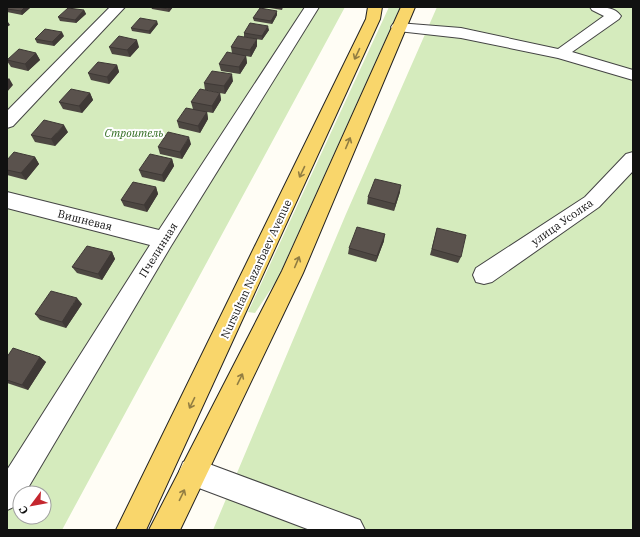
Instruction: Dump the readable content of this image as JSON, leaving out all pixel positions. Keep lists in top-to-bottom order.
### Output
{
  "streets": {
    "main road": ["Nursultan Nazarbaev Avenue"],
    "street": ["Вишневая", "улица Усолка", "Пчелинная"]
  },
  "crossings": [
    ["Вишневая", "Пчелинная"]
  ],
  "parks": ["Строитель"],
  "north": "bottom left"
}
